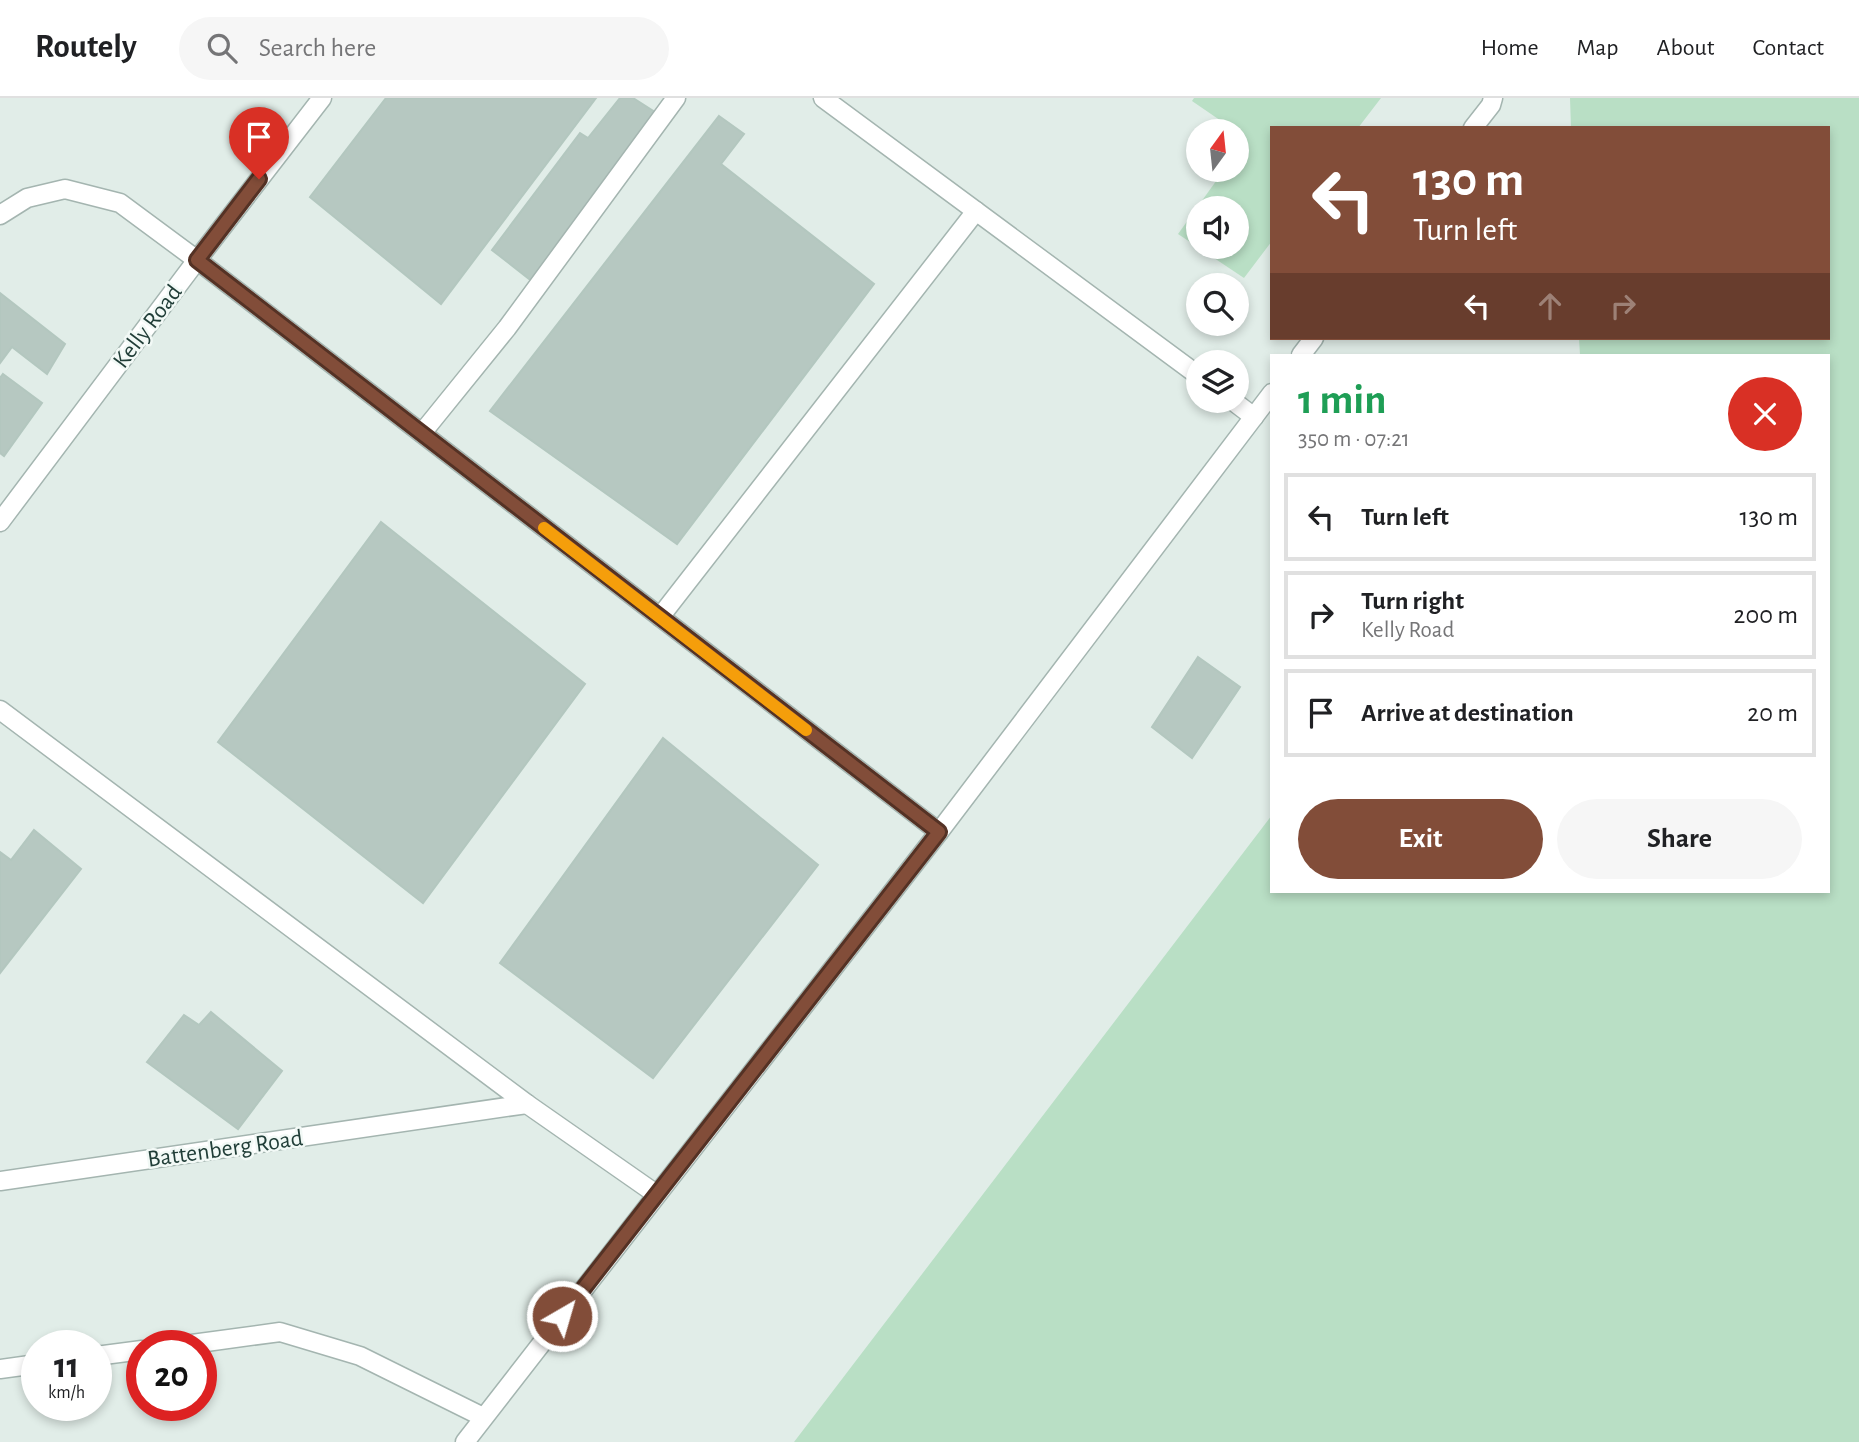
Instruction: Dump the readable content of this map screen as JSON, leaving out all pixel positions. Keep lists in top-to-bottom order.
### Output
{
  "streets": {
    "lane": ["Kelly Road", "Battenberg Road"]
  },
  "north": "top",
  "page": {
    "header": "Routely",
    "search": "Search here",
    "nav": [
      "Home",
      "Map",
      "About",
      "Contact"
    ],
    "turn": ["130 m", "Turn left"],
    "heading": ["1 min", "350 m · 07:21"],
    "list": [
      {
        "name": "Turn left",
        "value": "130 m"
      },
      {
        "name": "Turn right",
        "note": "Kelly Road",
        "value": "200 m"
      },
      {
        "name": "Arrive at destination",
        "value": "20 m"
      }
    ],
    "buttons": ["Exit", "Share"],
    "speed": "11 km/h",
    "limit": "20"
  }
}
